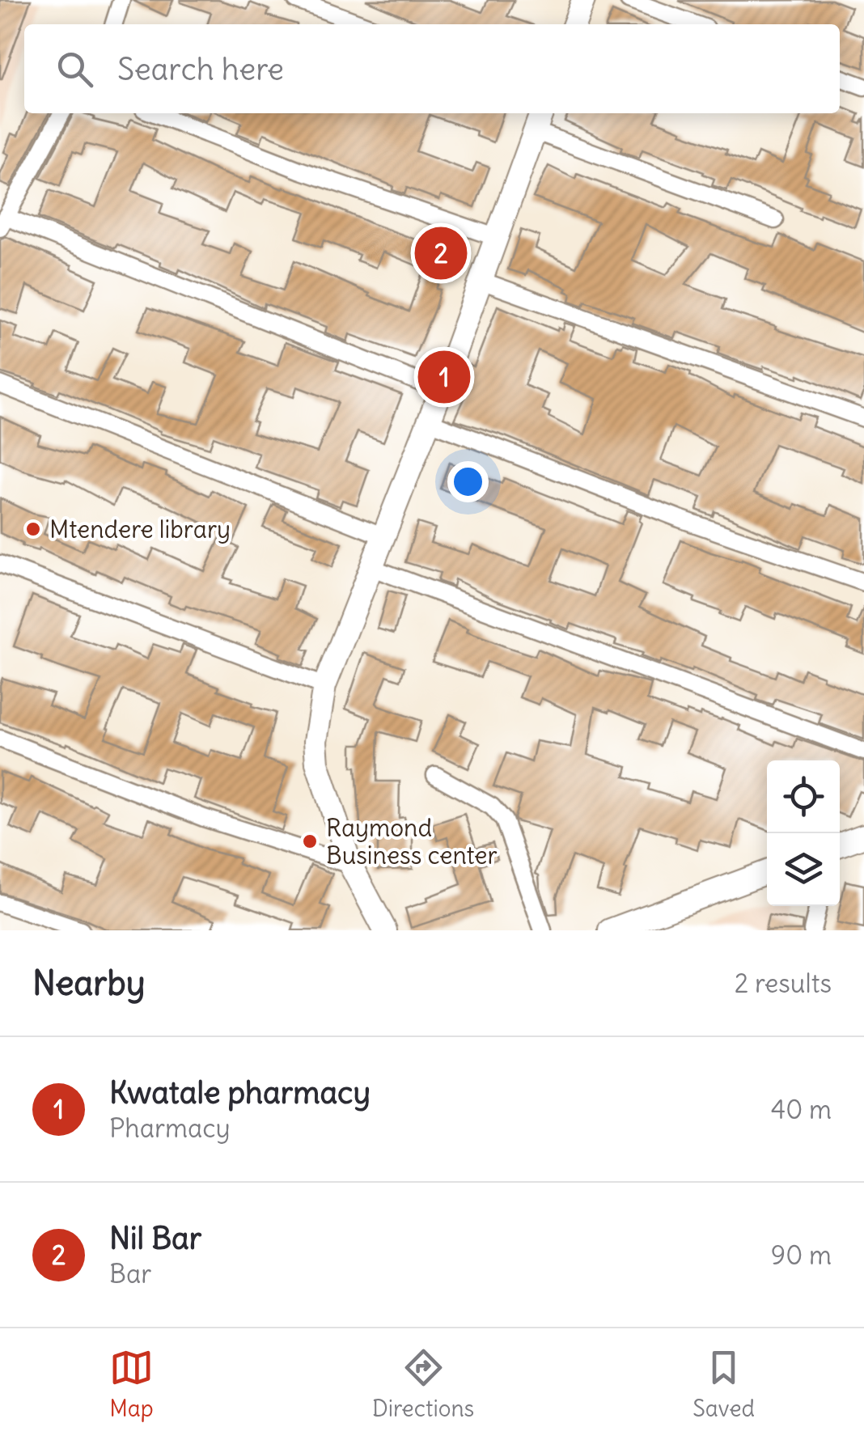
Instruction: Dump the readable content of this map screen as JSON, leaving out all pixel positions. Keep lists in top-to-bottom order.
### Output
{
  "places": ["Mtendere library", "Raymond Business center"],
  "page": {
    "search": "Search here",
    "pins": ["2", "1"],
    "heading": ["Nearby", "2 results"],
    "list": [
      {
        "mark": "1",
        "name": "Kwatale pharmacy",
        "note": "Pharmacy",
        "value": "40 m"
      },
      {
        "mark": "2",
        "name": "Nil Bar",
        "note": "Bar",
        "value": "90 m"
      }
    ],
    "nav": ["Map", "Directions", "Saved"]
  }
}
